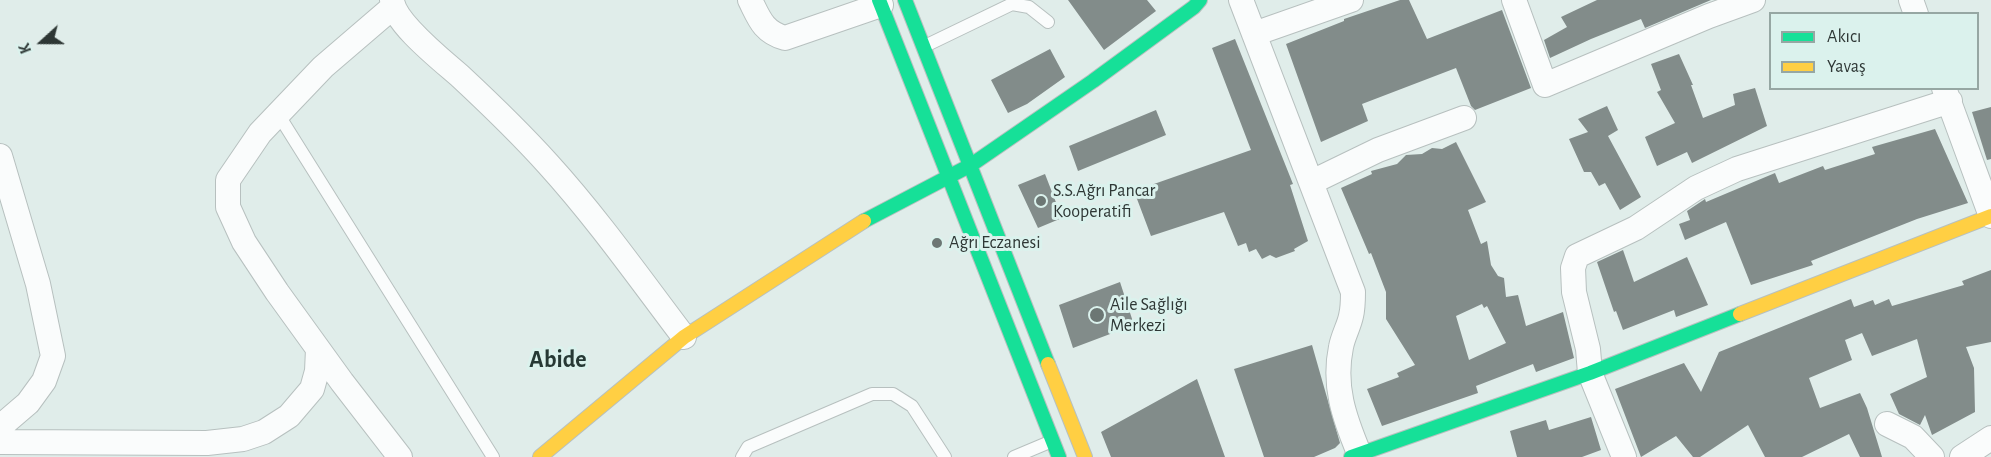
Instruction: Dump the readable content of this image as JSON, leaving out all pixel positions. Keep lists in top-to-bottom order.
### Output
{
  "districts": ["Abide"],
  "places": ["S.S.Ağrı Pancar Kooperatifi", "Ağrı Eczanesi", "Aile Sağlığı Merkezi"],
  "legend": ["Akıcı", "Yavaş"],
  "north": "left"
}
